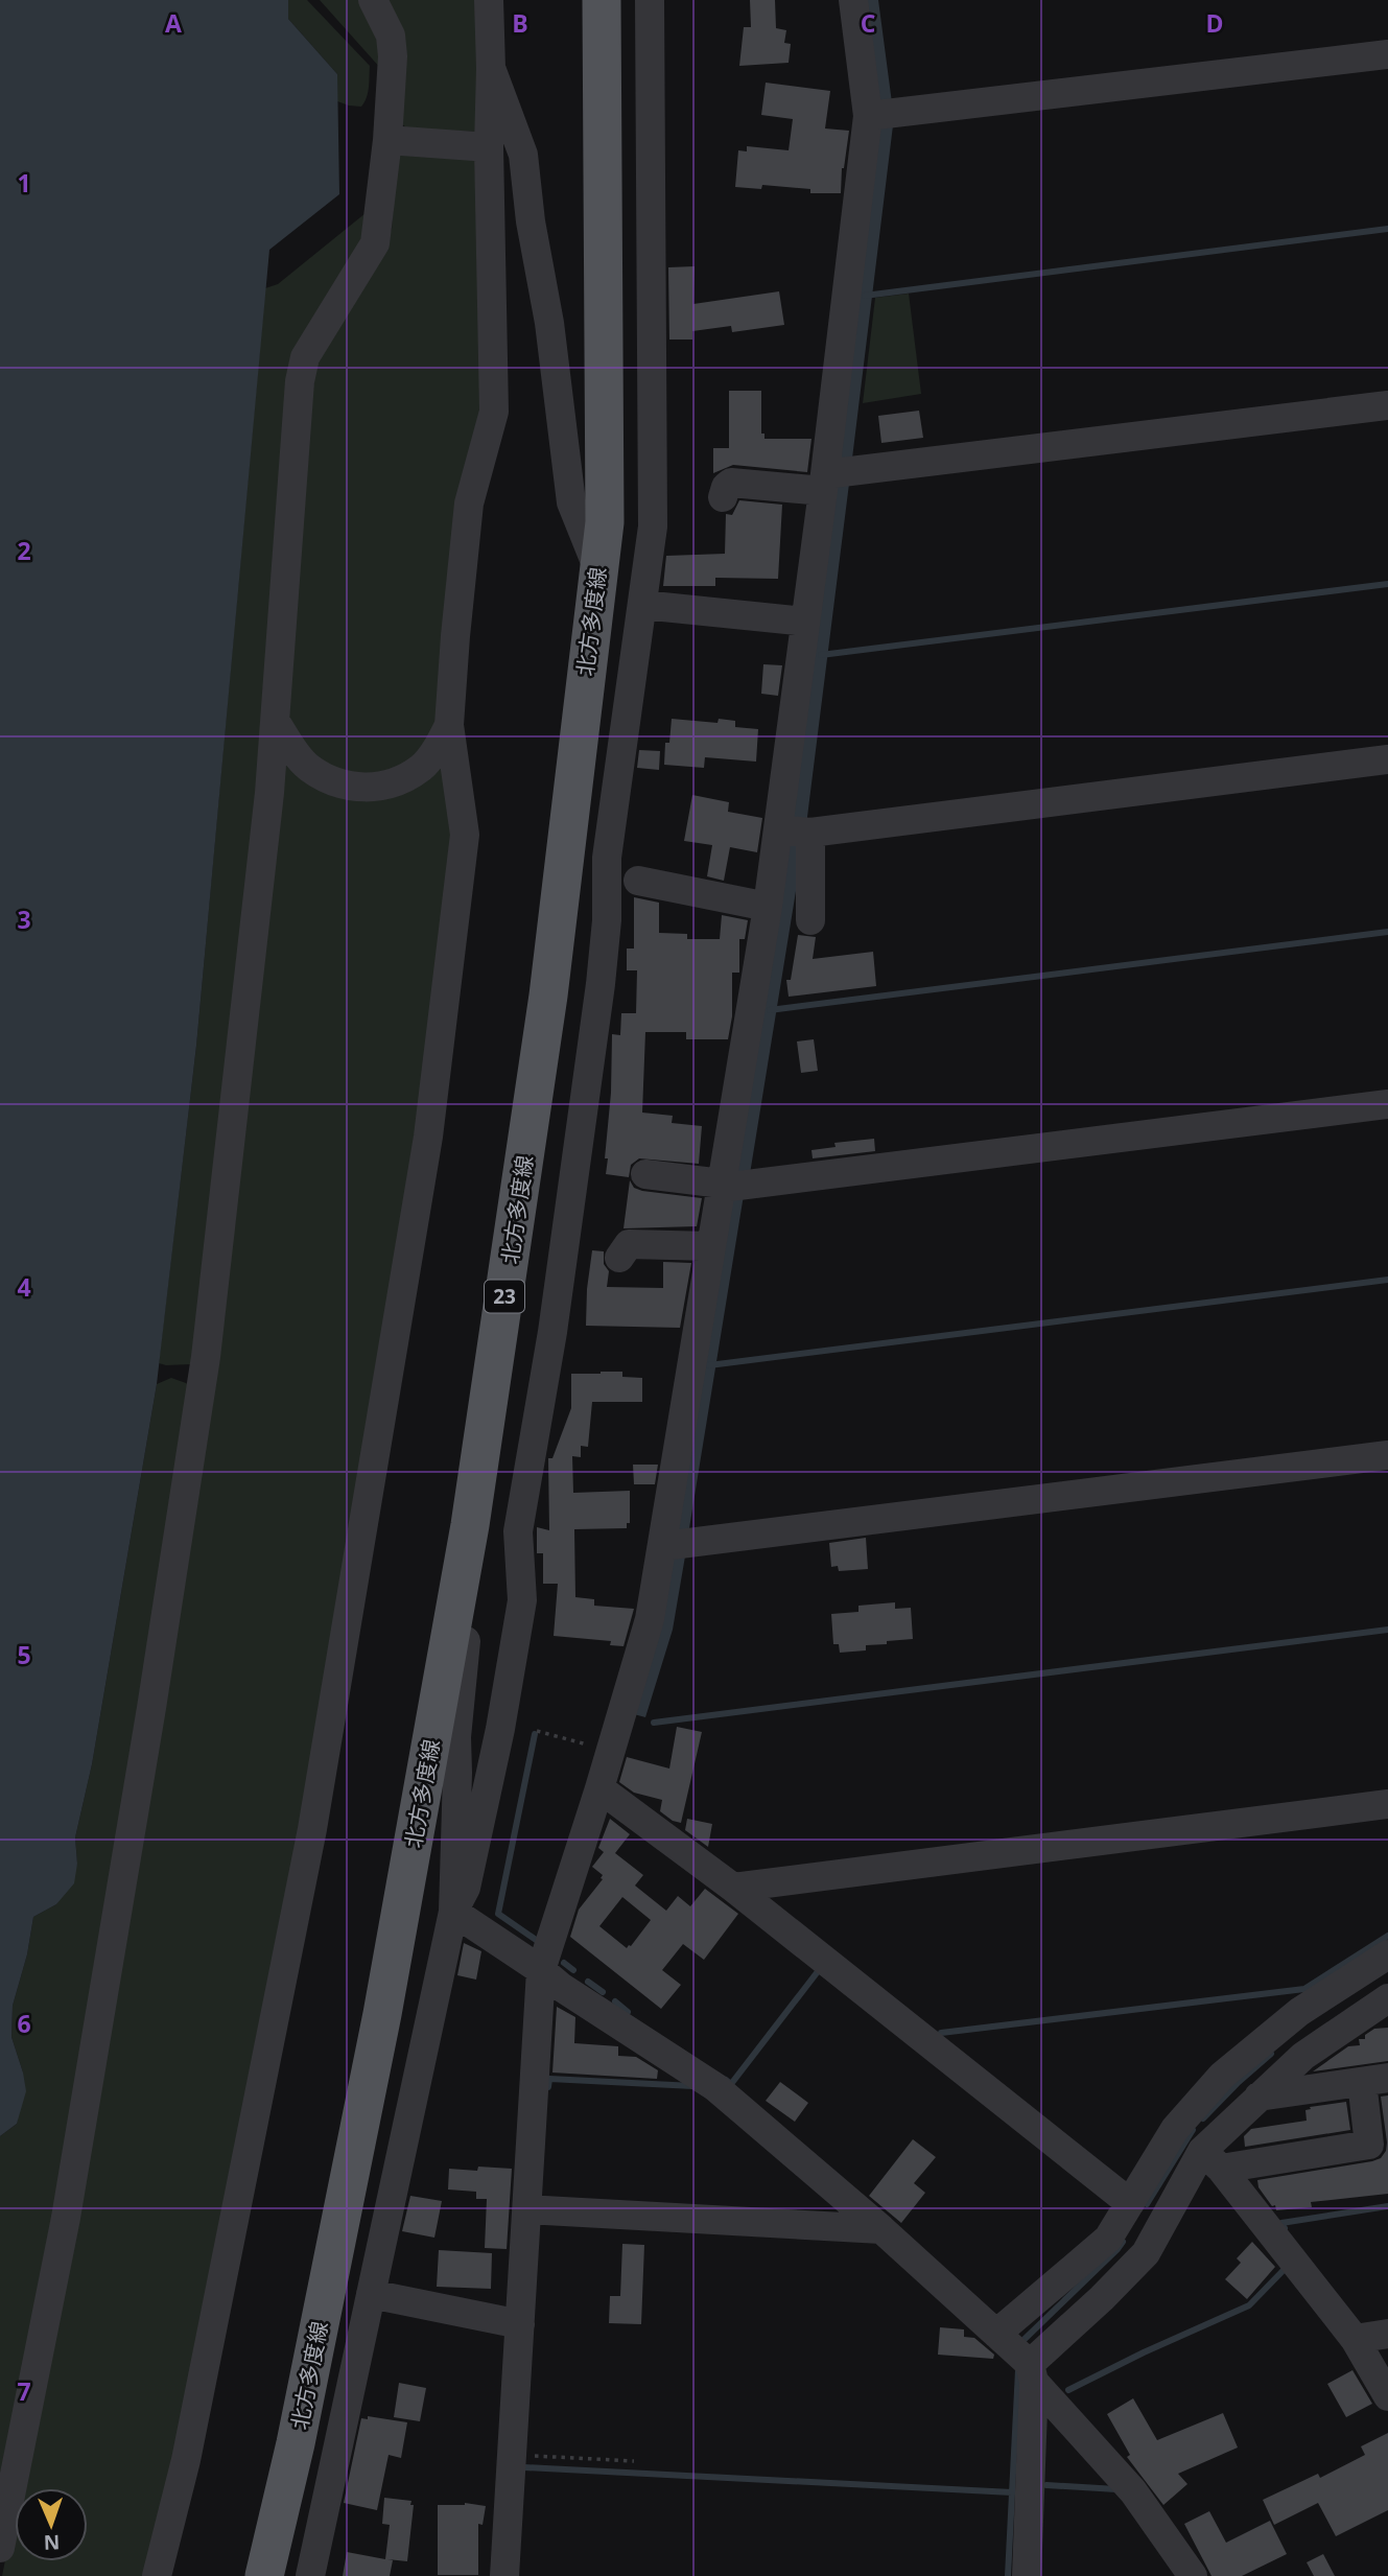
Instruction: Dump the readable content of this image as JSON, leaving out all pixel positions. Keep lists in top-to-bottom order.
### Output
{
  "streets": {
    "main road": ["北方多度線", "23"]
  },
  "north": "bottom",
  "grid": {
    "columns": [
      "A",
      "B",
      "C",
      "D"
    ],
    "rows": [
      "1",
      "2",
      "3",
      "4",
      "5",
      "6",
      "7"
    ]
  }
}
